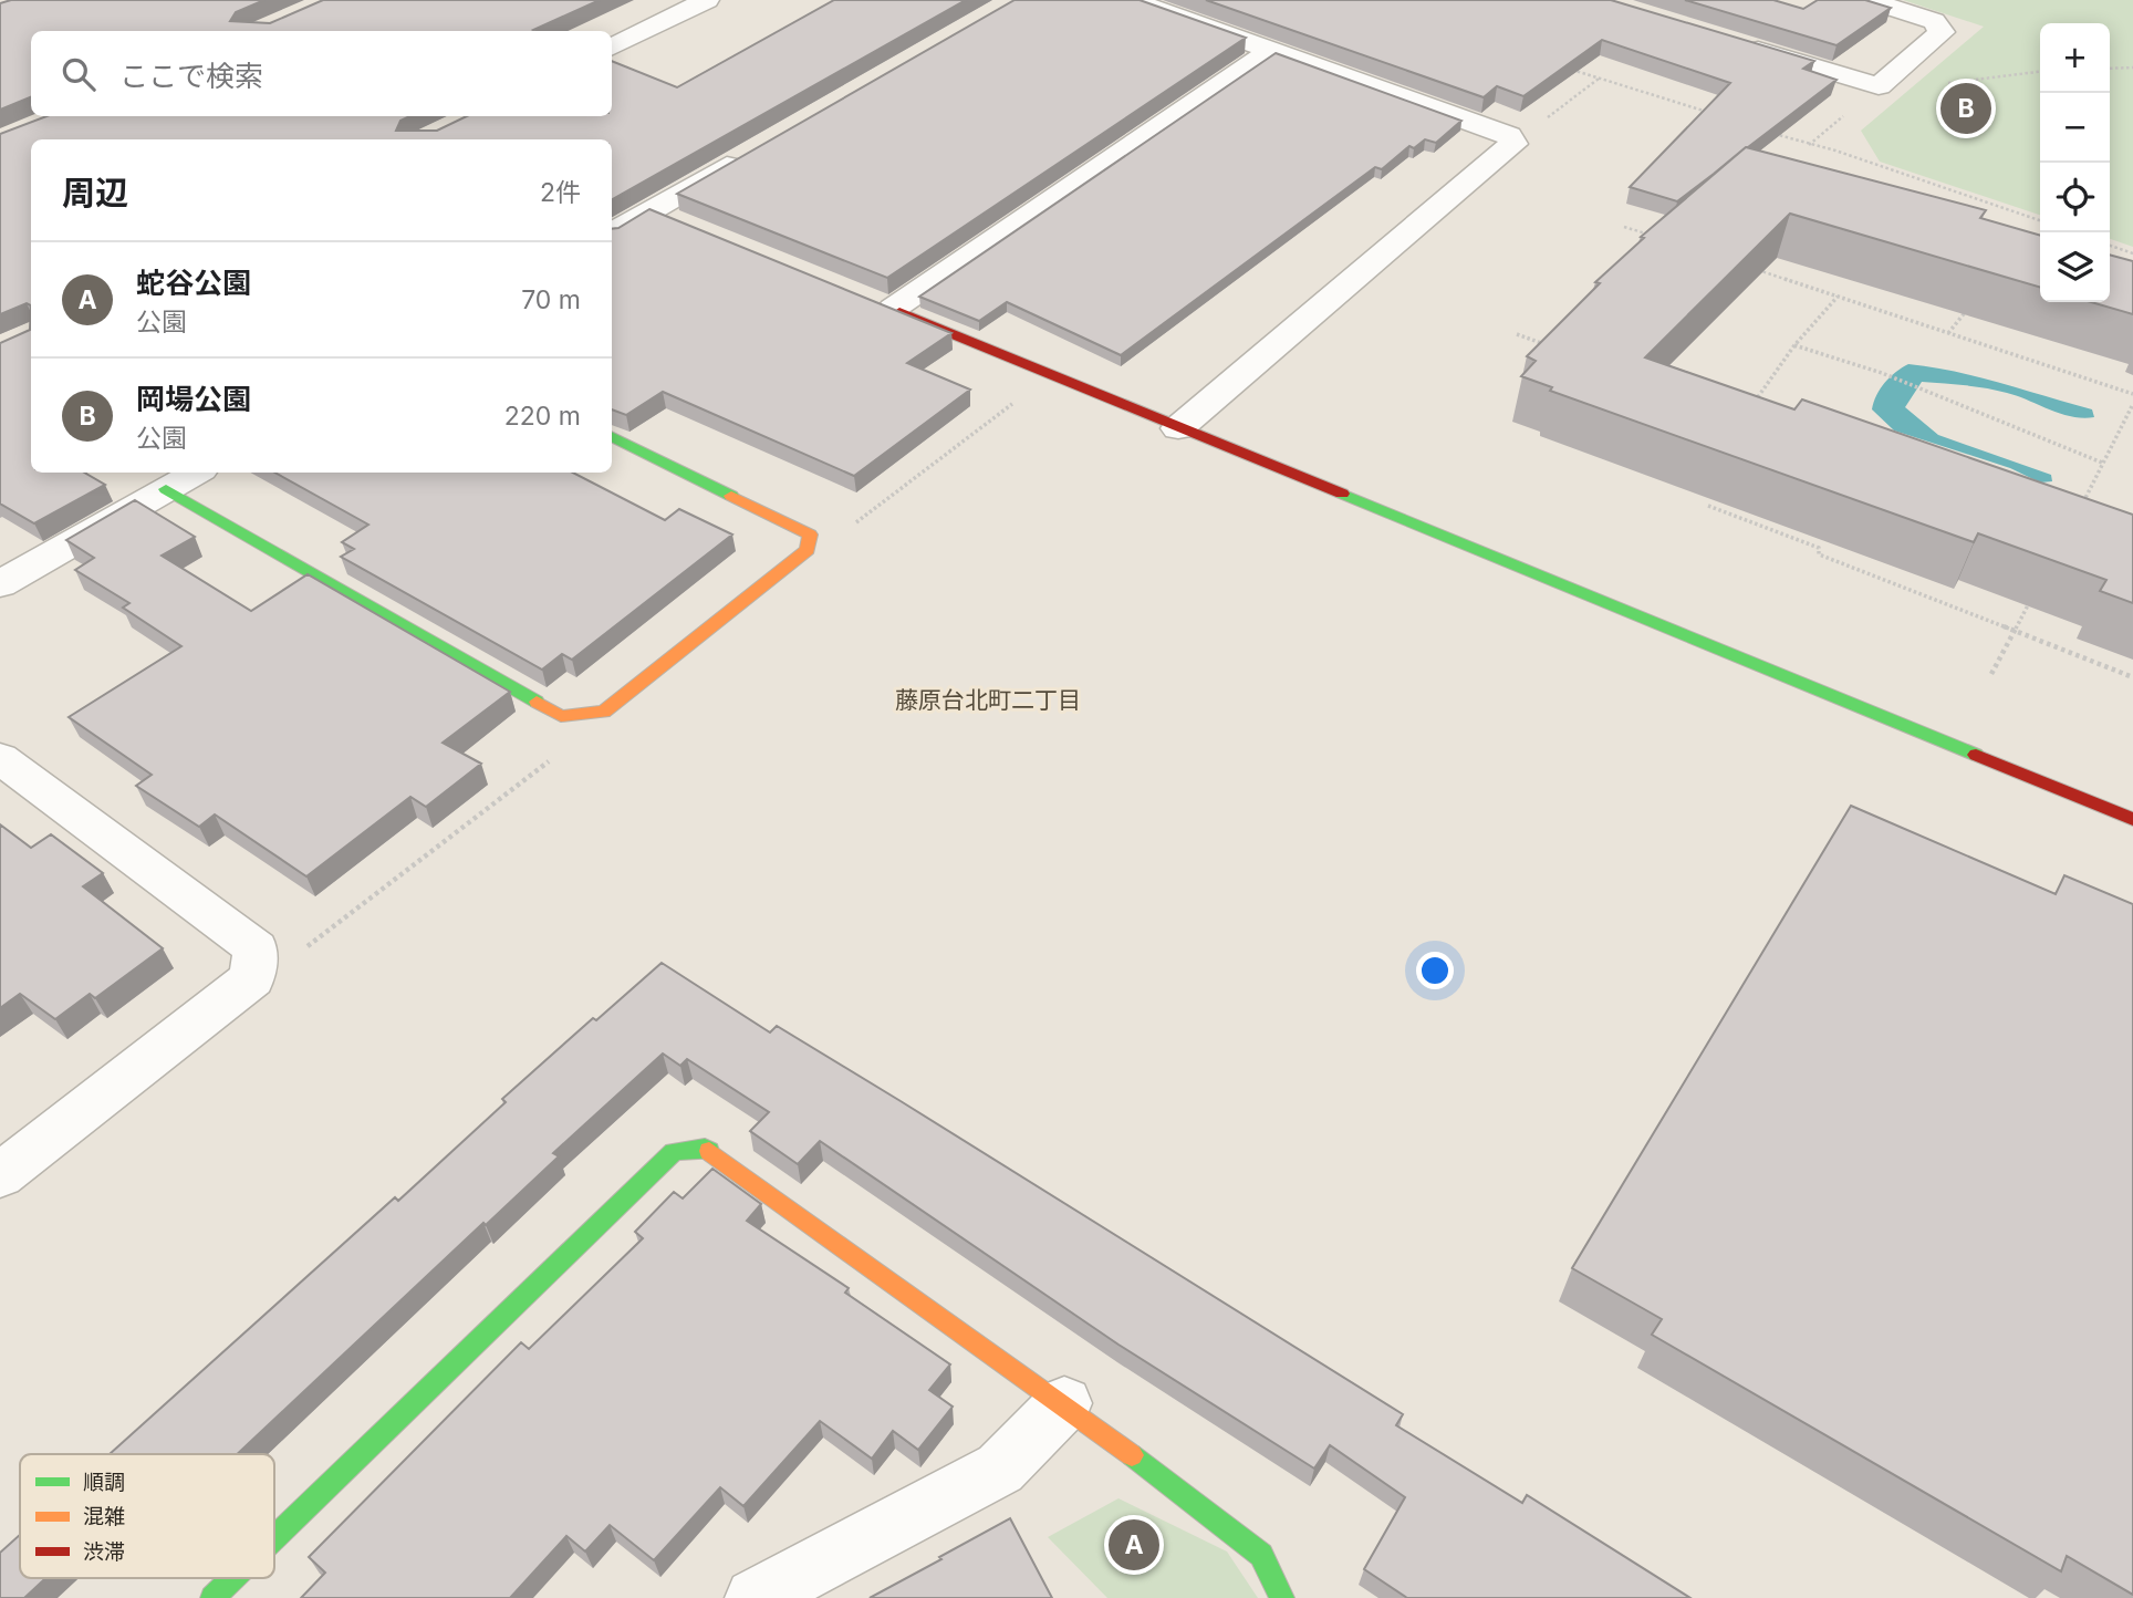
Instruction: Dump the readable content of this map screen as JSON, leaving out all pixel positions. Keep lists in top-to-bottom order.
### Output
{
  "districts": ["藤原台北町二丁目"],
  "legend": ["順調", "混雑", "渋滞"],
  "page": {
    "map_buttons": ["+", "−"],
    "search": "ここで検索",
    "pins": ["B", "A"],
    "heading": ["周辺", "2件"],
    "list": [
      {
        "mark": "A",
        "name": "蛇谷公園",
        "note": "公園",
        "value": "70 m"
      },
      {
        "mark": "B",
        "name": "岡場公園",
        "note": "公園",
        "value": "220 m"
      }
    ]
  }
}
